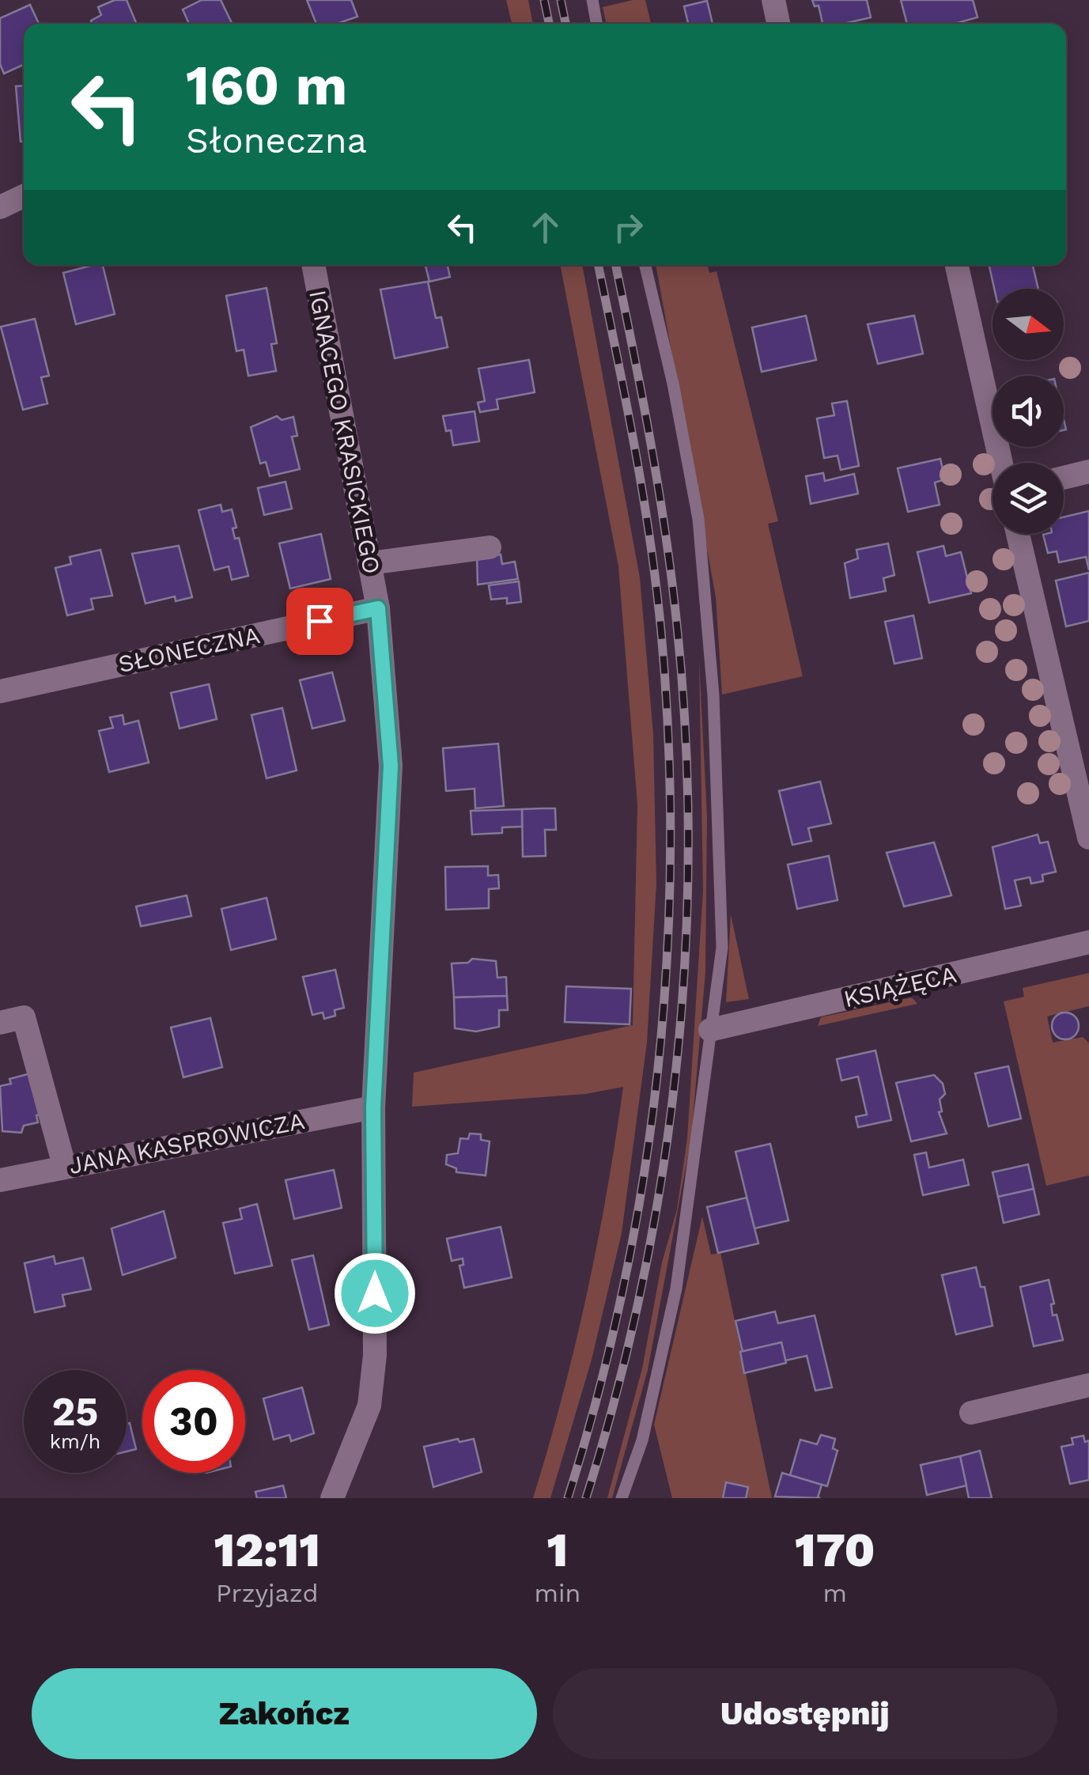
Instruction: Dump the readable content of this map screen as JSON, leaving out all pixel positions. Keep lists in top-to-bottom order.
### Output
{
  "streets": {
    "street": [
      "IGNACEGO KRASICKIEGO",
      "SŁONECZNA",
      "KSIĄŻĘCA",
      "JANA KASPROWICZA"
    ]
  },
  "crossings": [
    ["IGNACEGO KRASICKIEGO", "SŁONECZNA"],
    ["IGNACEGO KRASICKIEGO", "JANA KASPROWICZA"]
  ],
  "north": "right",
  "page": {
    "turn": ["160 m", "Słoneczna"],
    "speed": "25 km/h",
    "limit": "30",
    "eta": [
      "12:11",
      "Przyjazd",
      "1",
      "min",
      "170",
      "m"
    ],
    "buttons": ["Zakończ", "Udostępnij"]
  }
}
